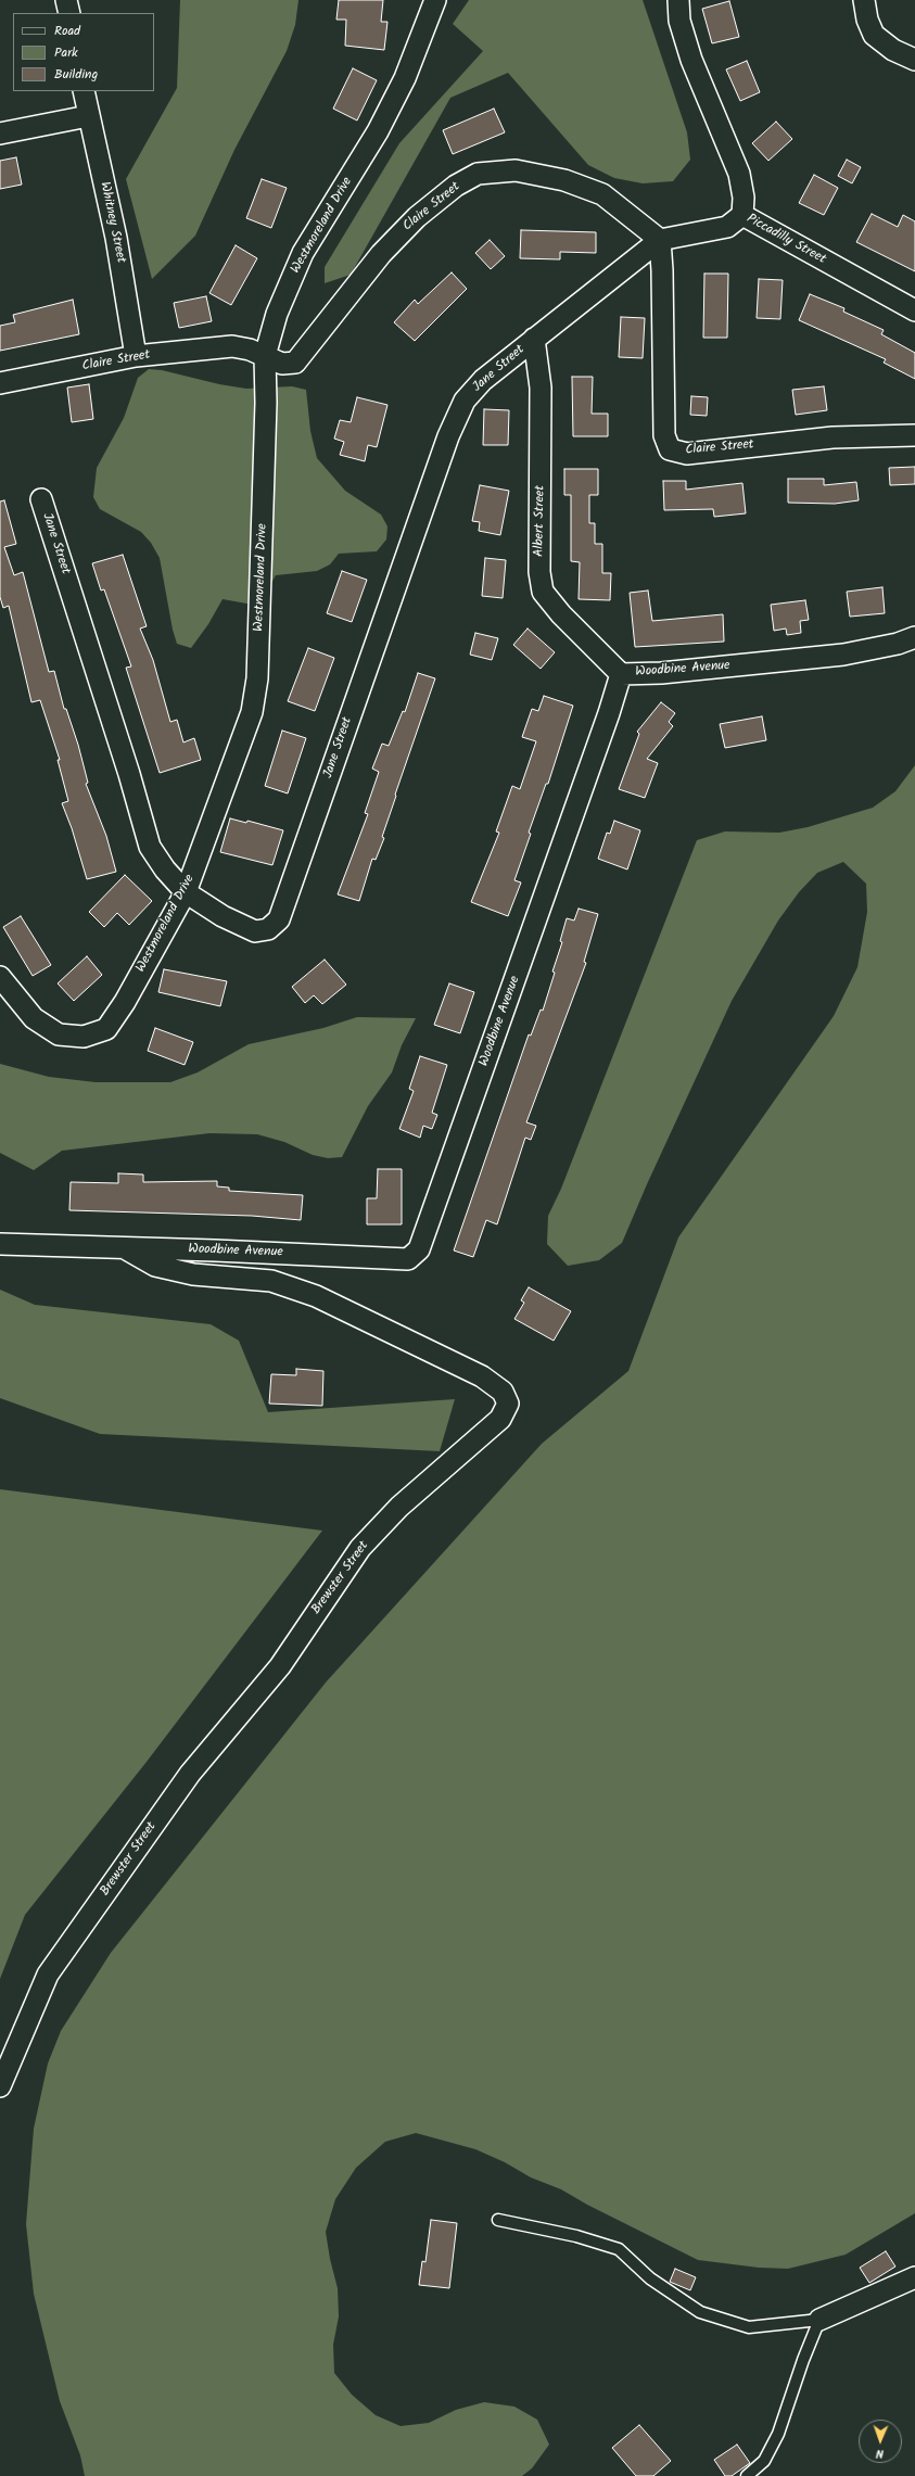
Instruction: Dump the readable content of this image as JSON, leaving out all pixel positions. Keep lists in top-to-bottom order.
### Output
{
  "streets": {
    "street": [
      "Claire Street",
      "Whitney Street",
      "Westmoreland Drive",
      "Piccadilly Street",
      "Jane Street",
      "Albert Street",
      "Woodbine Avenue",
      "Brewster Street"
    ]
  },
  "crossings": [
    ["Claire Street", "Whitney Street"],
    ["Claire Street", "Westmoreland Drive"],
    ["Claire Street", "Jane Street"],
    ["Westmoreland Drive", "Jane Street"],
    ["Piccadilly Street", "Jane Street"],
    ["Jane Street", "Albert Street"],
    ["Albert Street", "Woodbine Avenue"],
    ["Woodbine Avenue", "Brewster Street"]
  ],
  "legend": ["Road", "Park", "Building"],
  "north": "bottom"
}
